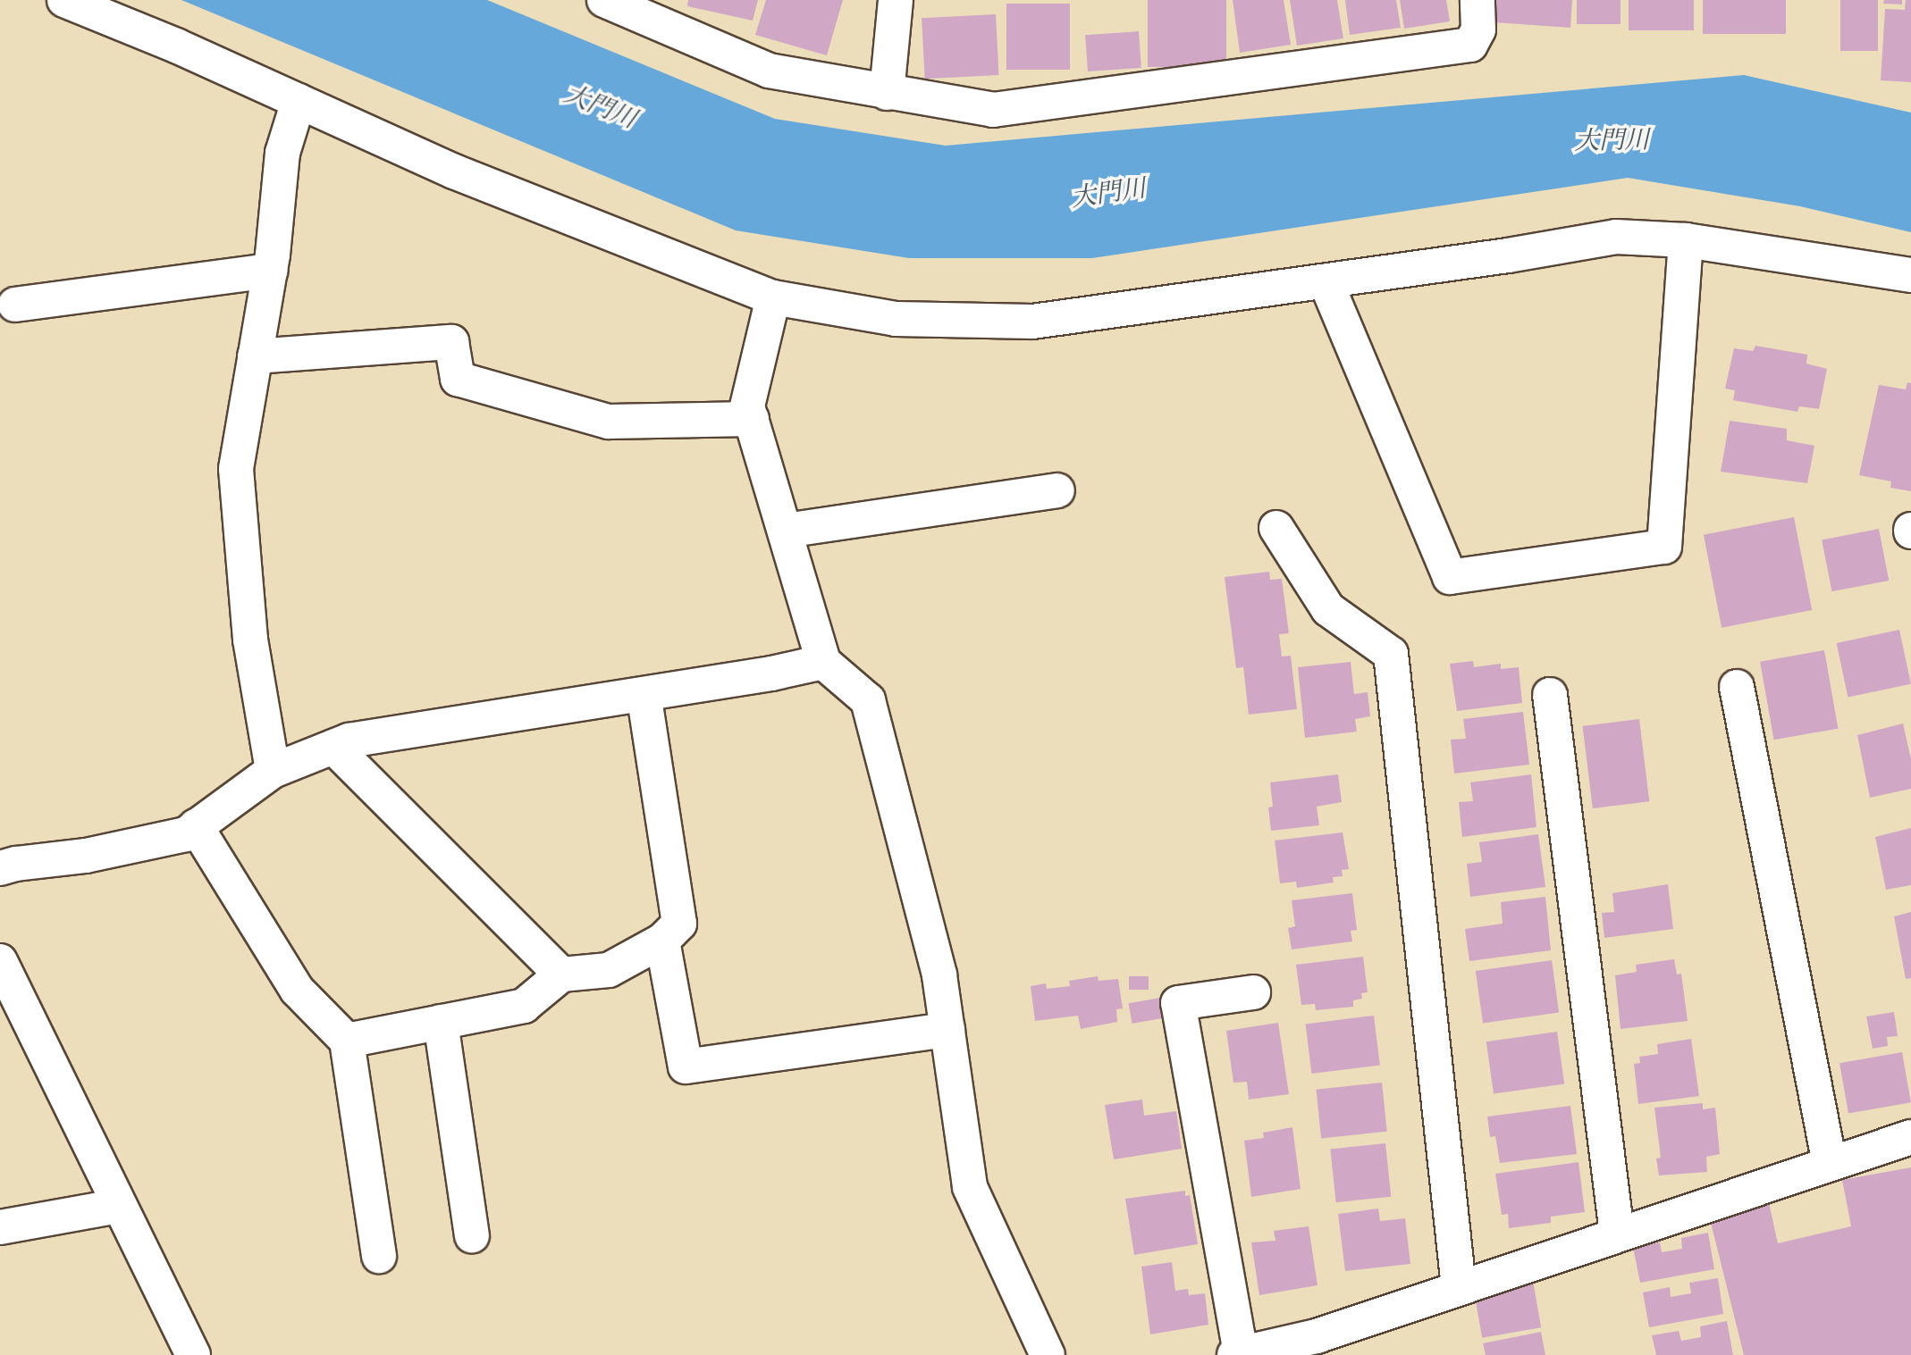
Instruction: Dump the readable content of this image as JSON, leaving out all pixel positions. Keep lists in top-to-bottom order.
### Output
{
  "water": ["大門川"]
}
